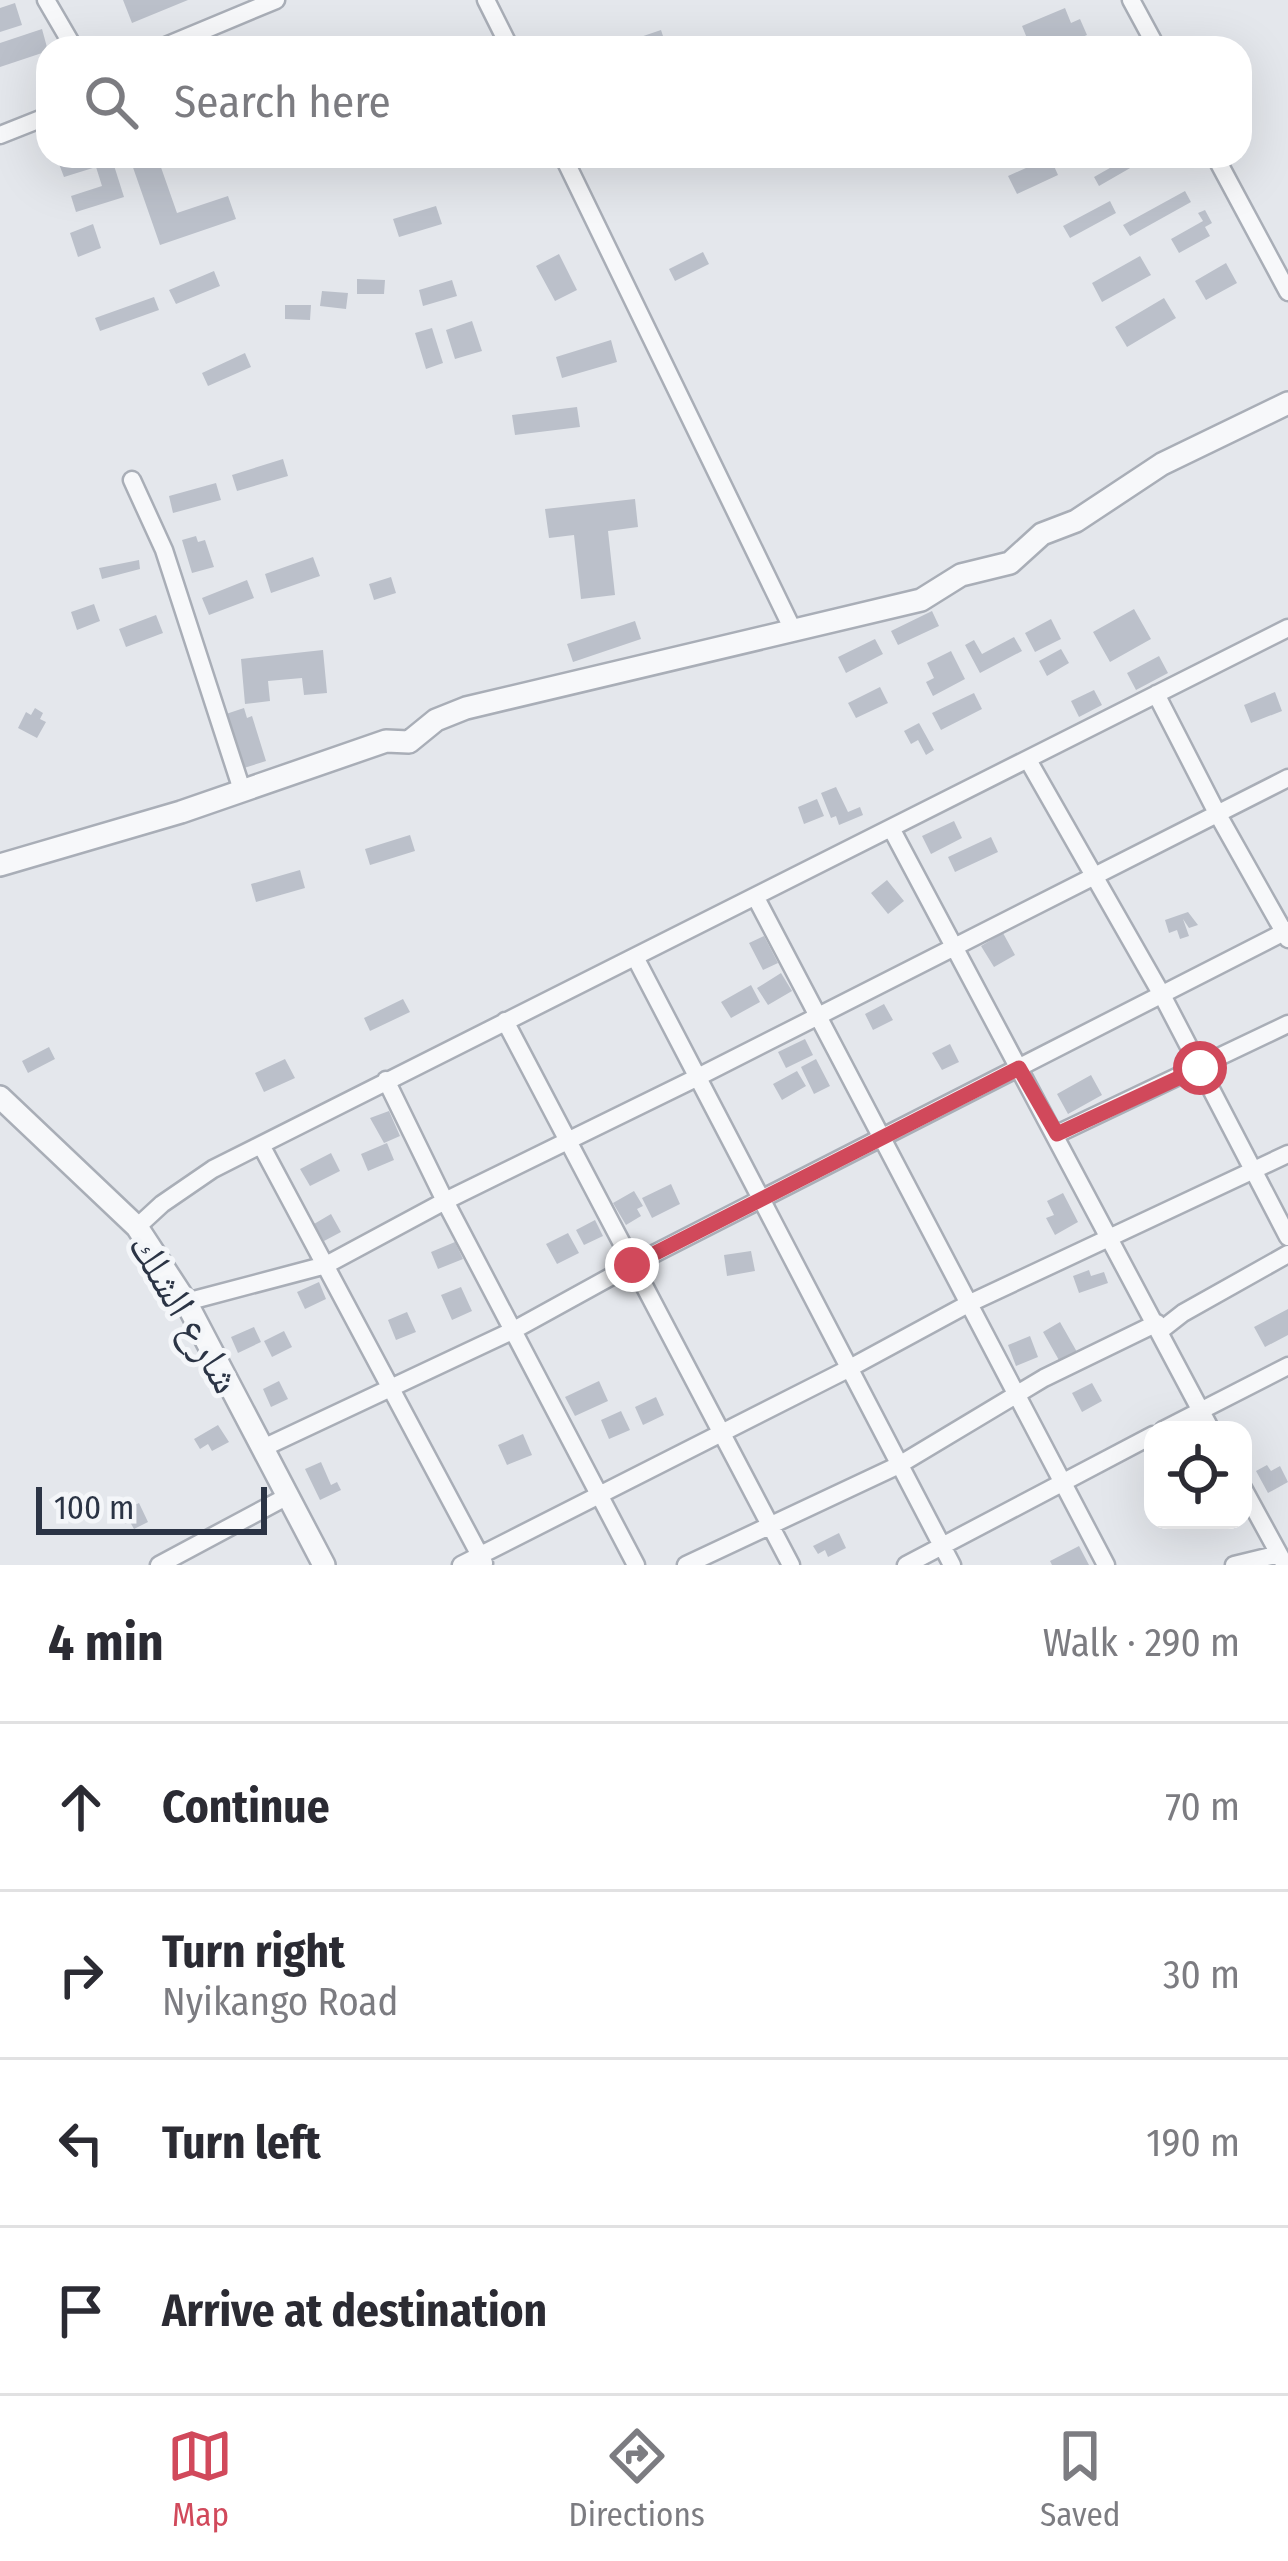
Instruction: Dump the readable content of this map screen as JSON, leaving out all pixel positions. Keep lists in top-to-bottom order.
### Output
{
  "streets": {
    "street": ["شارع الشلك"]
  },
  "scale_bar": "100 m",
  "page": {
    "search": "Search here",
    "scale": "100 m",
    "heading": ["4 min", "Walk · 290 m"],
    "list": [
      ["Continue", "70 m"],
      ["Turn right", "Nyikango Road", "30 m"],
      ["Turn left", "190 m"],
      "Arrive at destination"
    ],
    "nav": ["Map", "Directions", "Saved"]
  }
}
